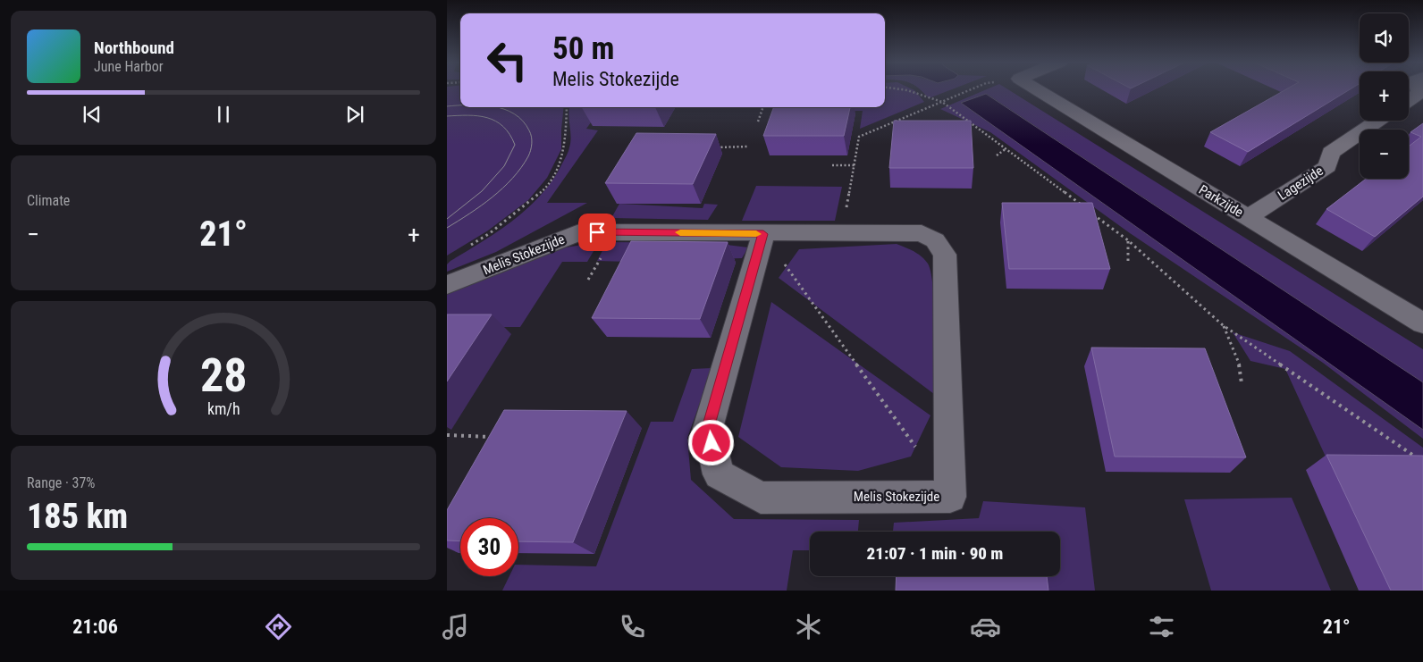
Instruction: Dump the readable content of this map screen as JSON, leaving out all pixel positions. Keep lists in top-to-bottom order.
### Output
{
  "streets": {
    "street": ["Lagezijde", "Parkzijde", "Melis Stokezijde"]
  },
  "crossings": [
    ["Lagezijde", "Parkzijde"]
  ],
  "page": {
    "map_buttons": ["+", "−"],
    "turn": ["50 m", "Melis Stokezijde"],
    "song": ["Northbound", "June Harbor"],
    "tile": [
      "Climate",
      ["Range · 37%", "185 km"]
    ],
    "heat": ["−", "21°", "+"],
    "limit": "30",
    "trip": "21:07 · 1 min · 90 m",
    "tabs": ["21:06", "21°"],
    "gauge": ["28", "km/h"]
  }
}
